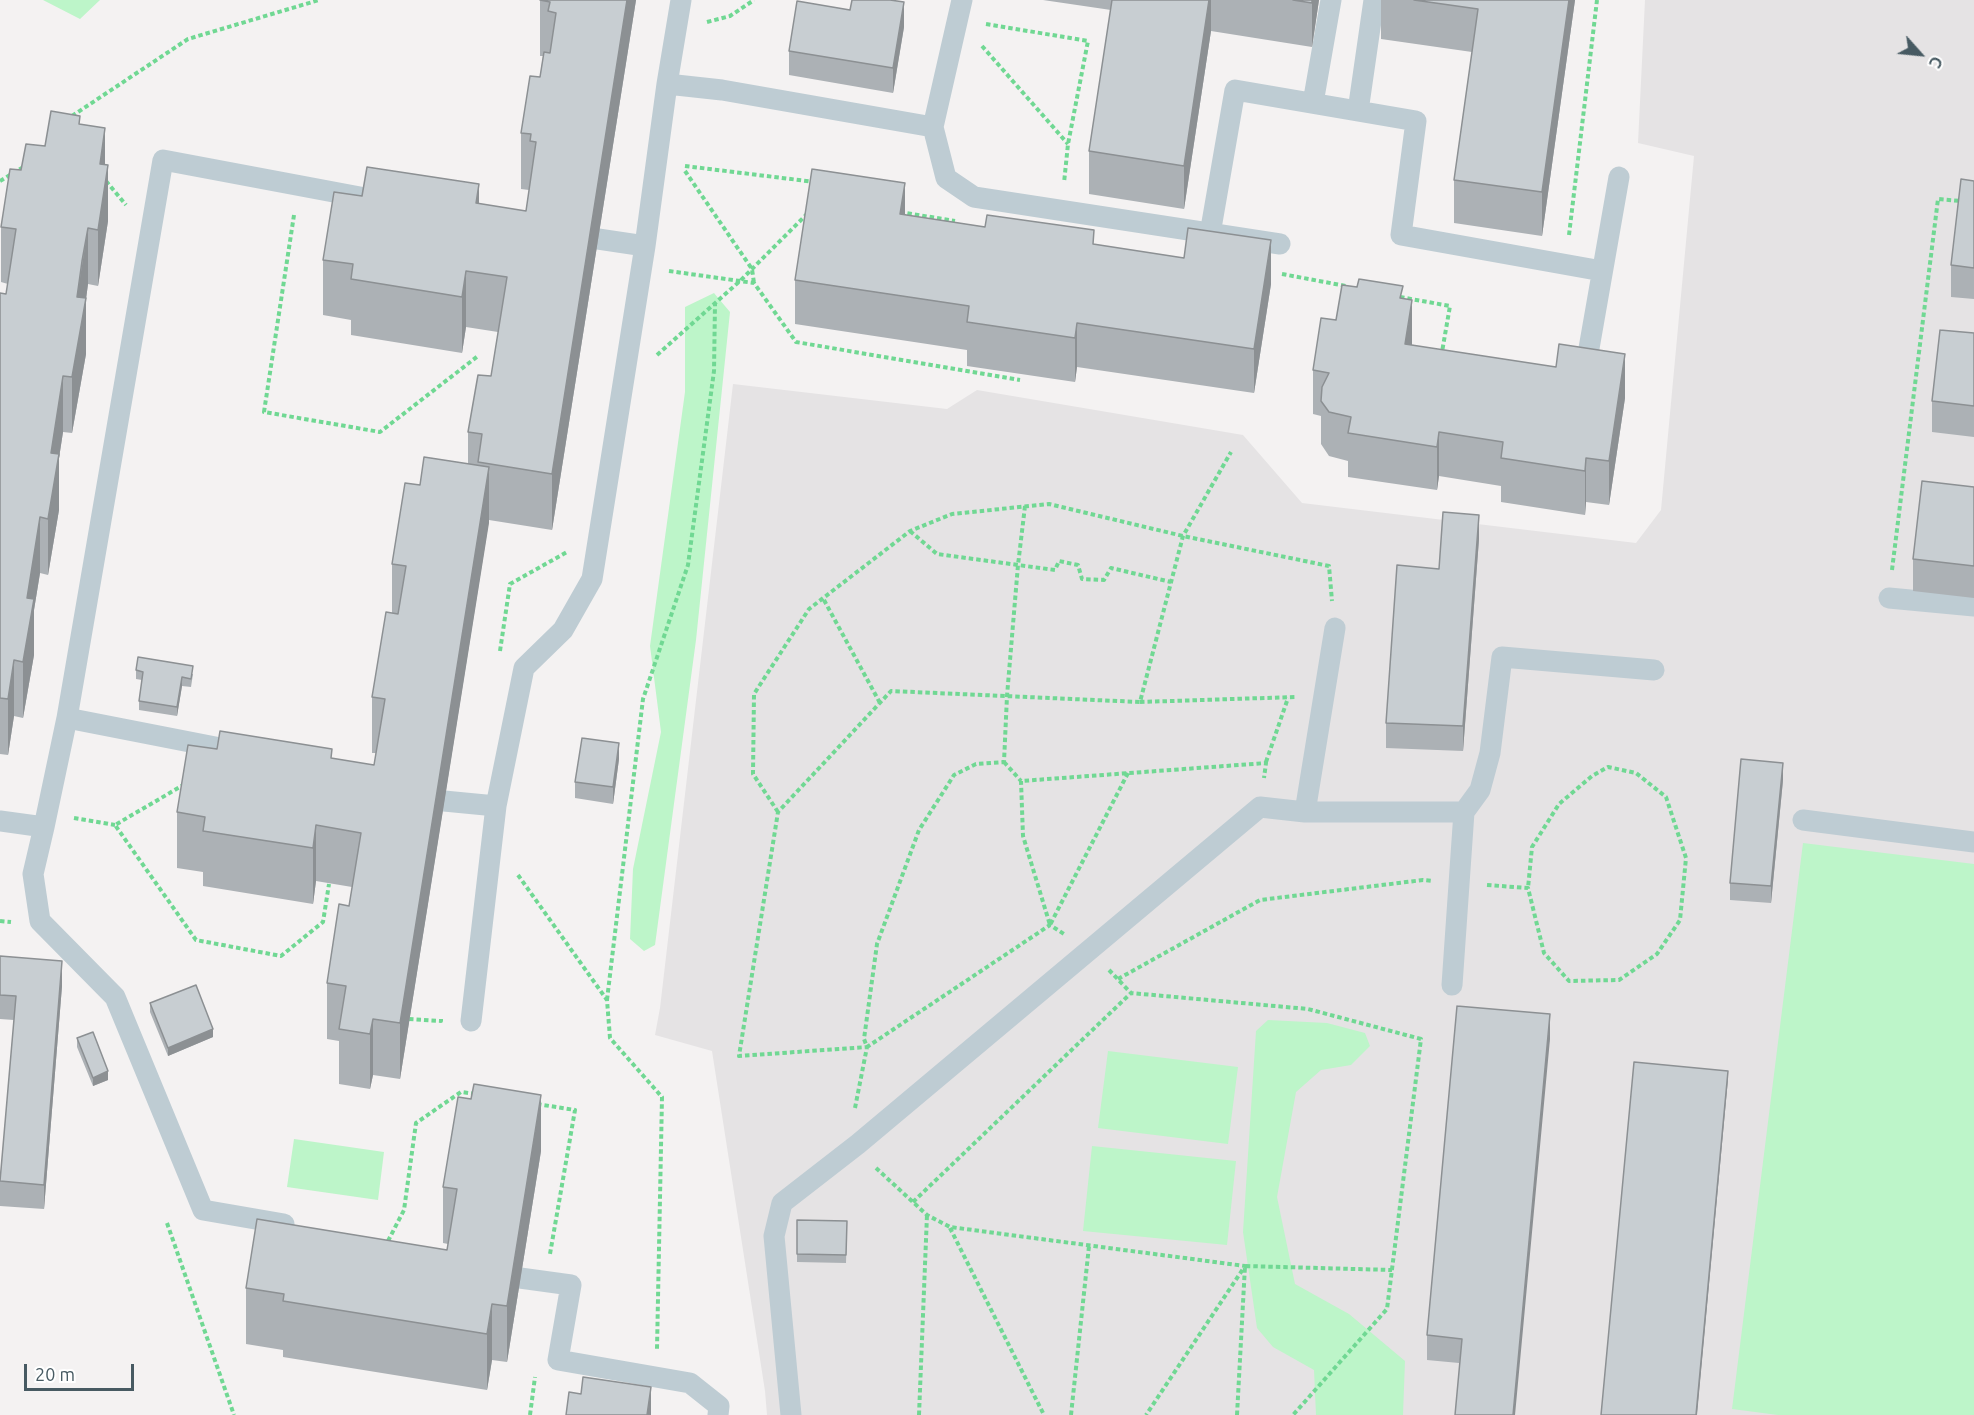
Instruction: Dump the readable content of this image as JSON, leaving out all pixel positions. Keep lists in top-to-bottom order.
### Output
{
  "scale_bar": "20 m",
  "north": "bottom right"
}
